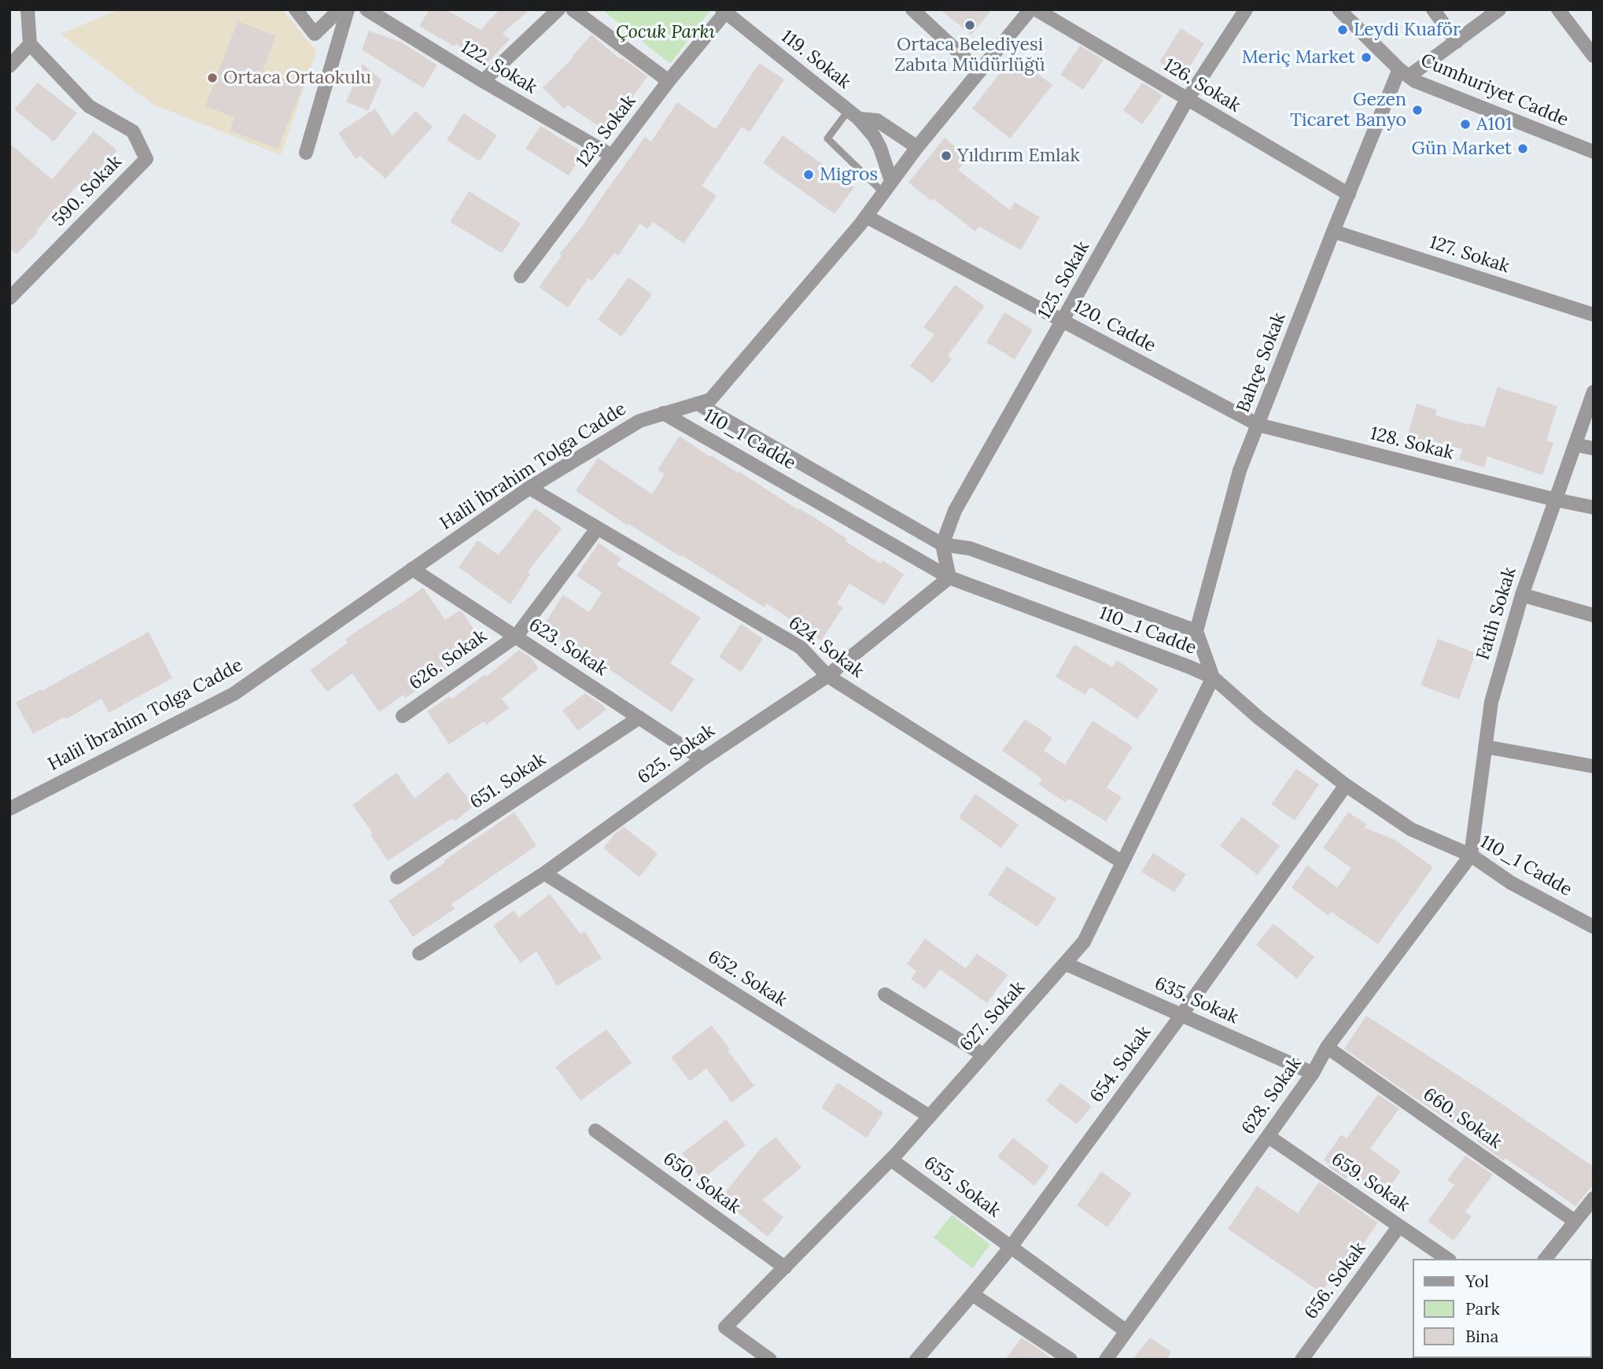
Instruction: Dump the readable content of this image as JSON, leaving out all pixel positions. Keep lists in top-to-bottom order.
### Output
{
  "streets": {
    "street": [
      "119. Sokak",
      "122. Sokak",
      "126. Sokak",
      "Cumhuriyet Cadde",
      "123. Sokak",
      "590. Sokak",
      "127. Sokak",
      "125. Sokak",
      "120. Cadde",
      "Bahçe Sokak",
      "110_1 Cadde",
      "128. Sokak",
      "Halil İbrahim Tolga Cadde",
      "Fatih Sokak",
      "623. Sokak",
      "624. Sokak",
      "626. Sokak",
      "625. Sokak",
      "651. Sokak",
      "652. Sokak",
      "635. Sokak",
      "627. Sokak",
      "654. Sokak",
      "628. Sokak",
      "660. Sokak",
      "659. Sokak",
      "650. Sokak",
      "655. Sokak",
      "656. Sokak"
    ]
  },
  "crossings": [
    ["119. Sokak", "123. Sokak"],
    ["122. Sokak", "123. Sokak"],
    ["126. Sokak", "125. Sokak"],
    ["126. Sokak", "Bahçe Sokak"],
    ["Cumhuriyet Cadde", "Bahçe Sokak"],
    ["127. Sokak", "Bahçe Sokak"],
    ["125. Sokak", "120. Cadde"],
    ["125. Sokak", "110_1 Cadde"],
    ["120. Cadde", "Bahçe Sokak"],
    ["120. Cadde", "128. Sokak"],
    ["120. Cadde", "Halil İbrahim Tolga Cadde"],
    ["Bahçe Sokak", "110_1 Cadde"],
    ["Bahçe Sokak", "128. Sokak"],
    ["110_1 Cadde", "Halil İbrahim Tolga Cadde"],
    ["110_1 Cadde", "Fatih Sokak"],
    ["110_1 Cadde", "625. Sokak"],
    ["110_1 Cadde", "627. Sokak"],
    ["110_1 Cadde", "654. Sokak"],
    ["110_1 Cadde", "628. Sokak"],
    ["128. Sokak", "Fatih Sokak"],
    ["Halil İbrahim Tolga Cadde", "623. Sokak"],
    ["Halil İbrahim Tolga Cadde", "624. Sokak"],
    ["Fatih Sokak", "628. Sokak"],
    ["623. Sokak", "626. Sokak"],
    ["623. Sokak", "625. Sokak"],
    ["623. Sokak", "651. Sokak"],
    ["624. Sokak", "626. Sokak"],
    ["624. Sokak", "625. Sokak"],
    ["624. Sokak", "627. Sokak"],
    ["625. Sokak", "652. Sokak"],
    ["652. Sokak", "627. Sokak"],
    ["635. Sokak", "627. Sokak"],
    ["635. Sokak", "654. Sokak"],
    ["635. Sokak", "628. Sokak"],
    ["627. Sokak", "650. Sokak"],
    ["627. Sokak", "655. Sokak"],
    ["654. Sokak", "655. Sokak"],
    ["628. Sokak", "660. Sokak"],
    ["628. Sokak", "659. Sokak"],
    ["628. Sokak", "655. Sokak"],
    ["659. Sokak", "656. Sokak"]
  ],
  "parks": ["Çocuk Parkı"],
  "places": [
    "Ortaca Belediyesi Zabıta Müdürlüğü",
    "Leydi Kuaför",
    "Meriç Market",
    "Ortaca Ortaokulu",
    "Gezen Ticaret Banyo",
    "A101",
    "Gün Market",
    "Yıldırım Emlak",
    "Migros"
  ],
  "legend": ["Yol", "Park", "Bina"]
}
